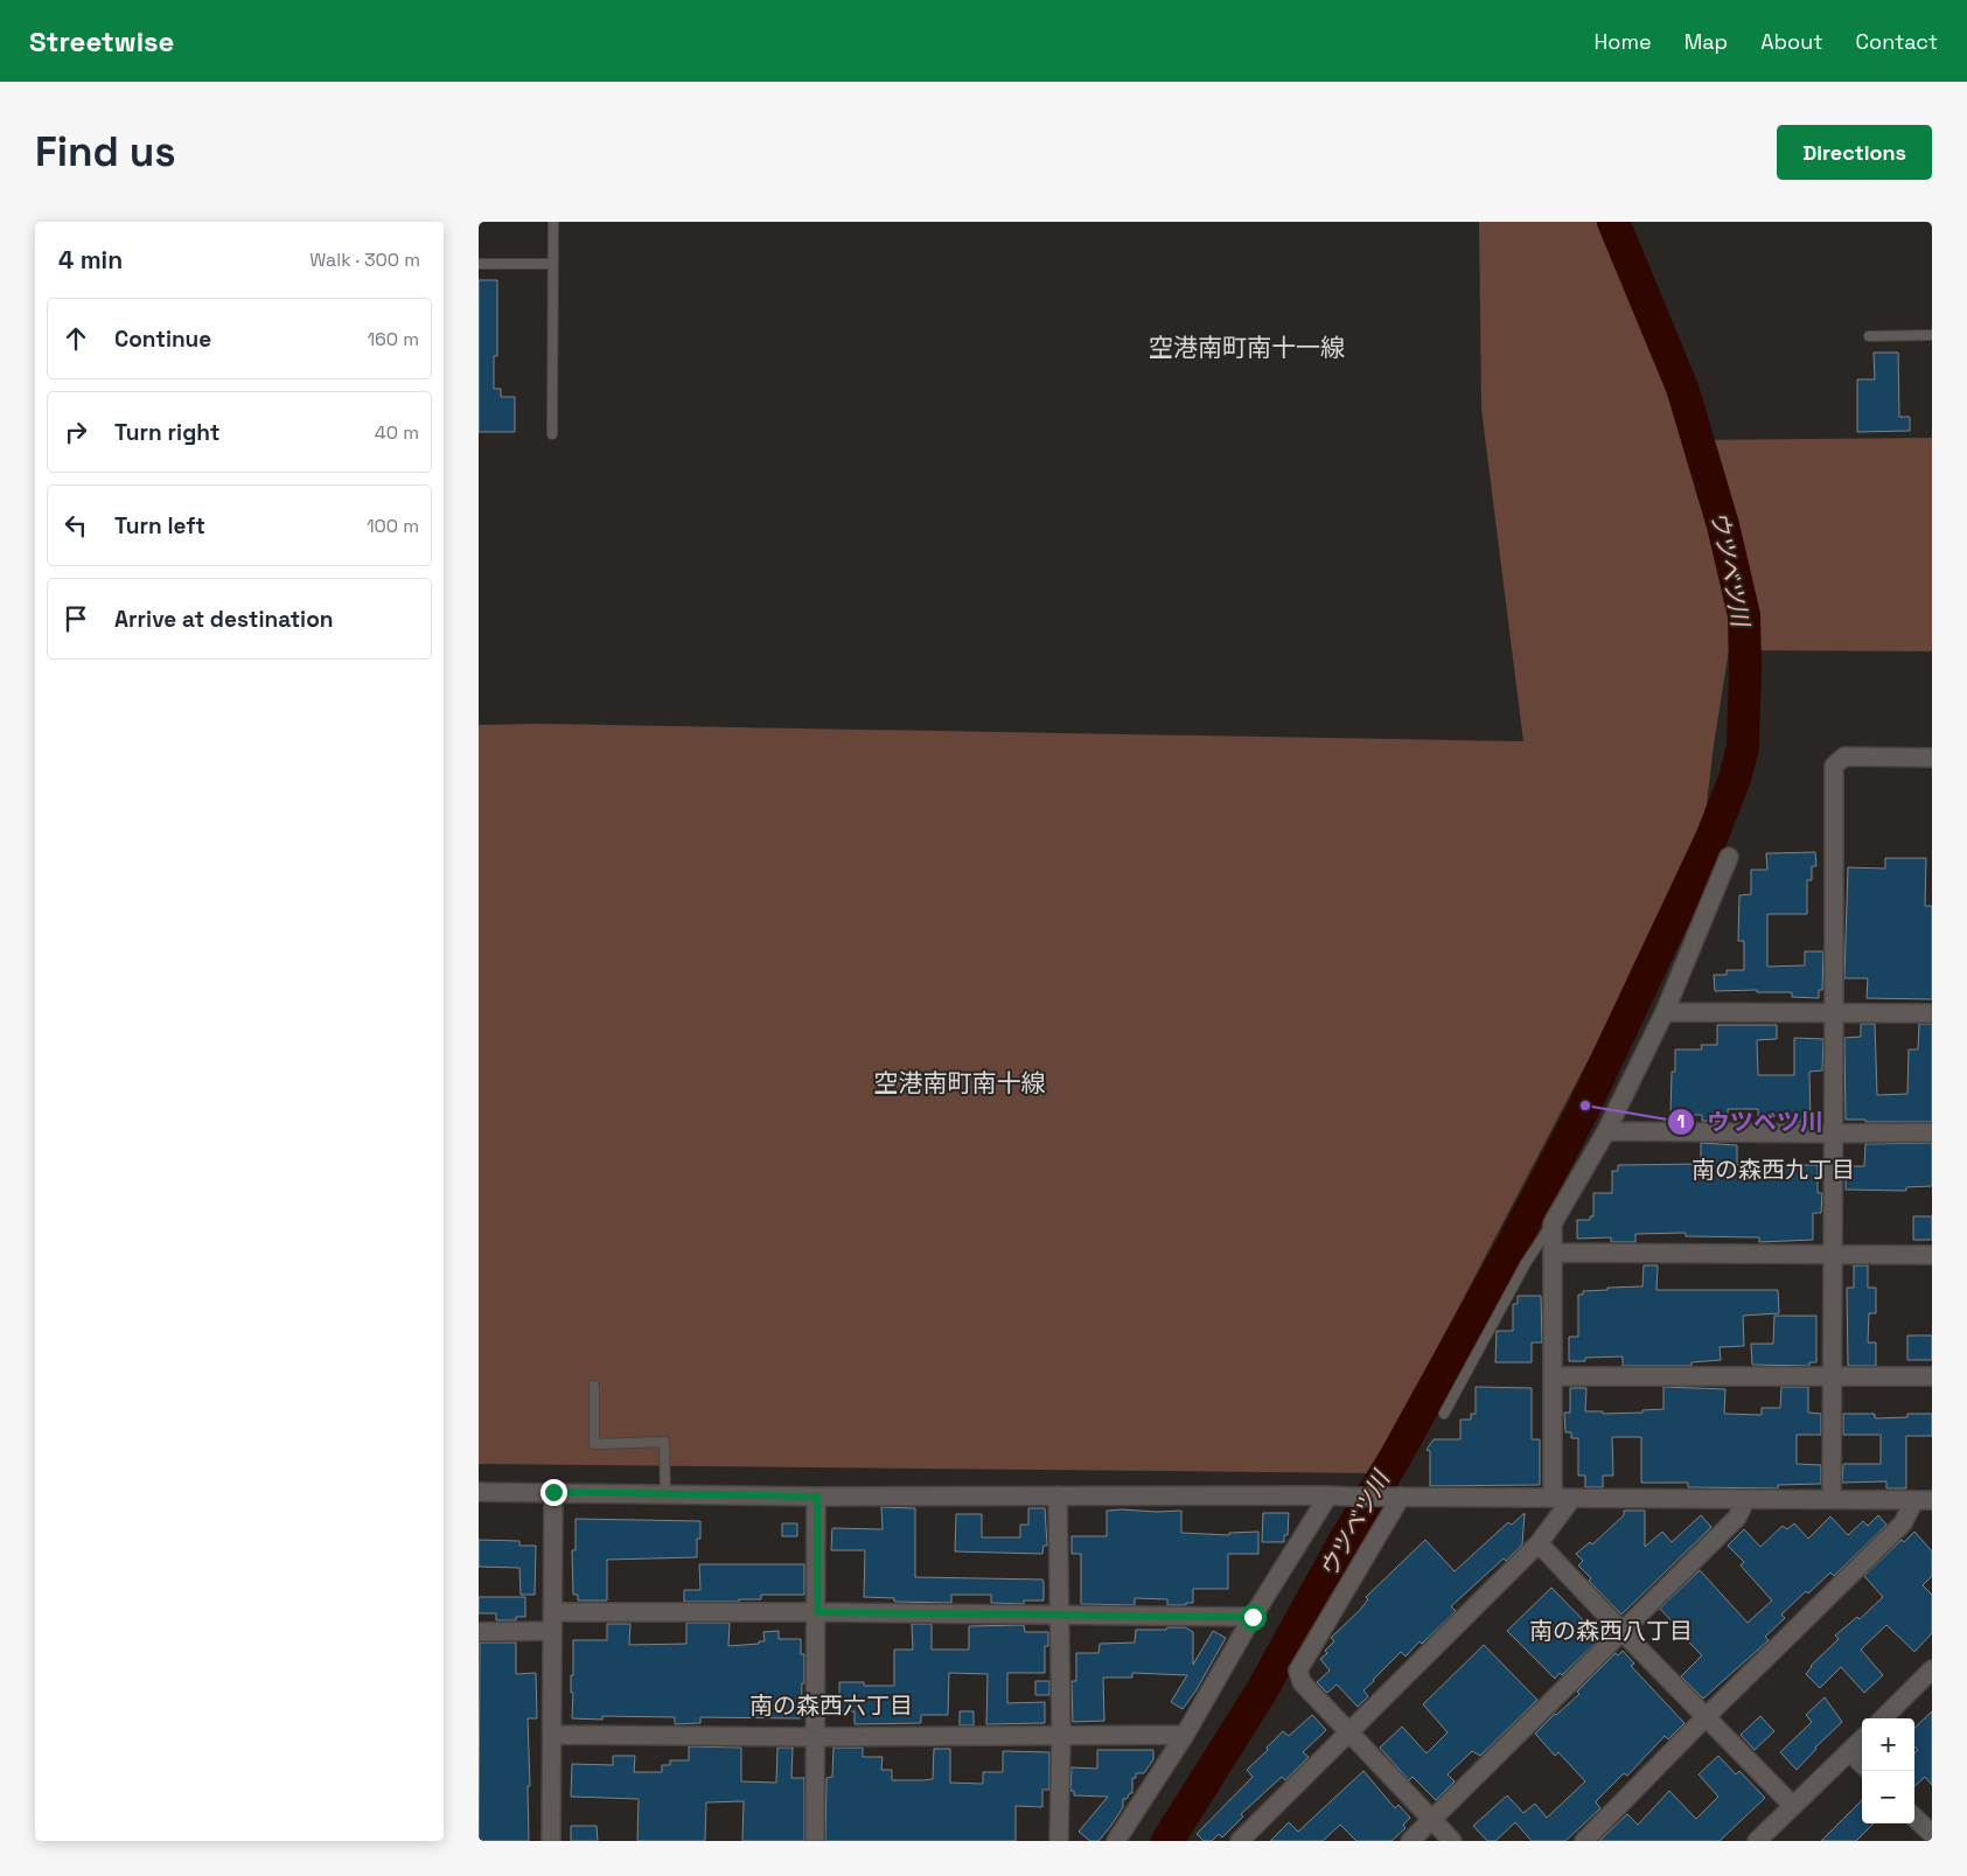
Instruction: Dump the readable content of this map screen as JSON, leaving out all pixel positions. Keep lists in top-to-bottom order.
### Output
{
  "districts": [
    "空港南町南十一線",
    "空港南町南十線",
    "南の森西九丁目",
    "南の森西八丁目",
    "南の森西六丁目"
  ],
  "water": ["ウツベツ川"],
  "places": ["ウツベツ川"],
  "page": {
    "header": "Streetwise",
    "nav": [
      "Home",
      "Map",
      "About",
      "Contact"
    ],
    "buttons": "Directions",
    "title": "Find us",
    "heading": ["4 min", "Walk · 300 m"],
    "list": [
      ["Continue", "160 m"],
      ["Turn right", "40 m"],
      ["Turn left", "100 m"],
      "Arrive at destination"
    ],
    "map_buttons": ["+", "−"]
  }
}
